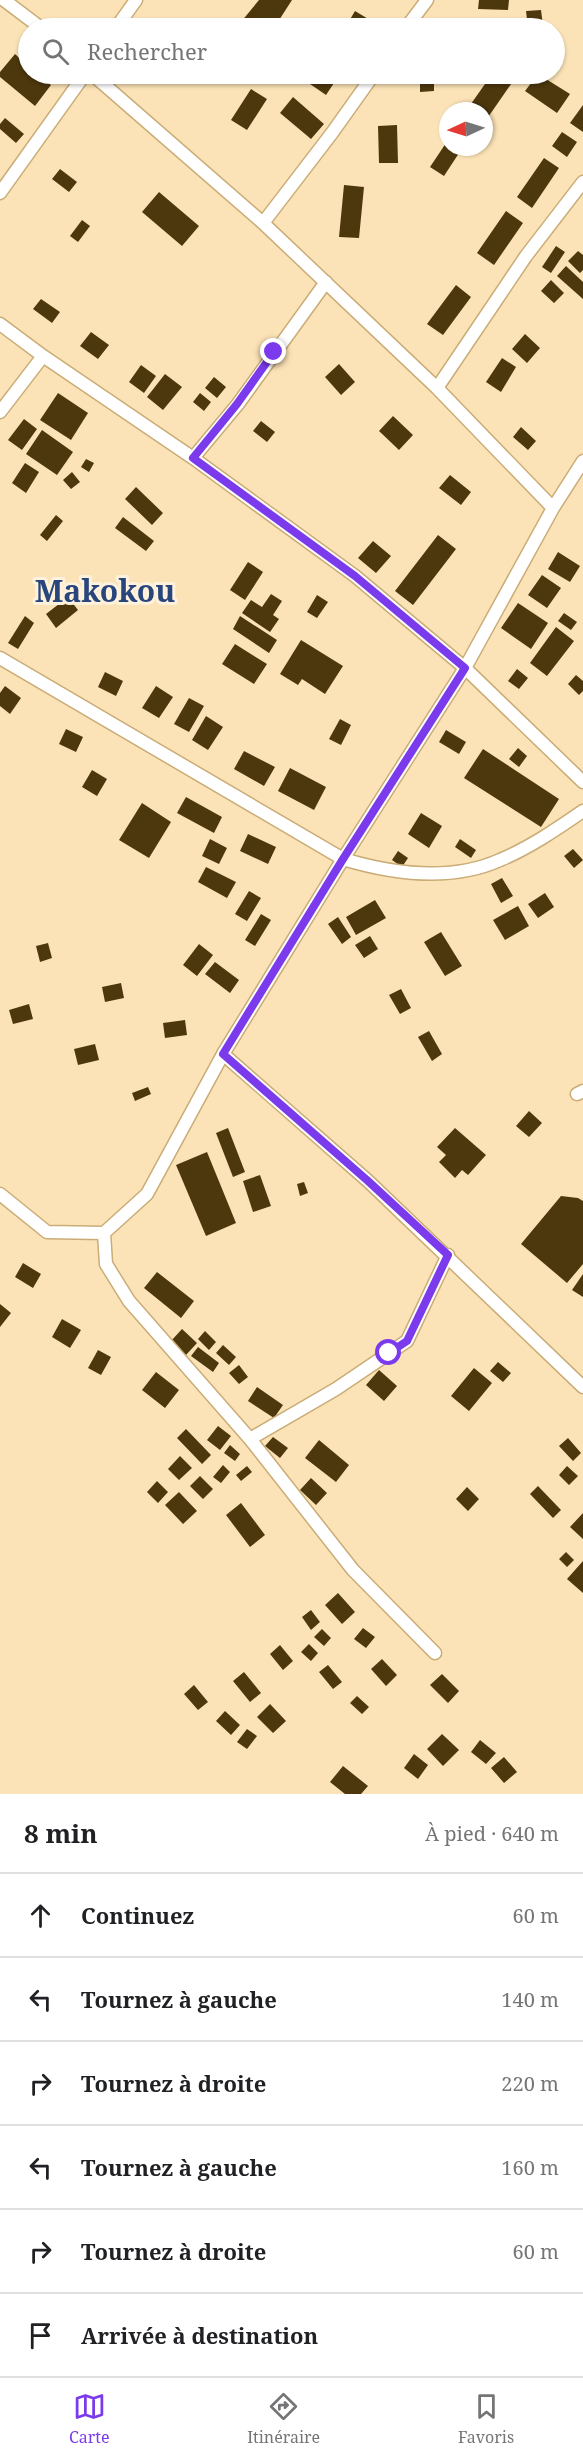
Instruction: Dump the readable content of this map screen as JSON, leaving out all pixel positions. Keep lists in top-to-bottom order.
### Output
{
  "districts": ["Makokou"],
  "north": "left",
  "page": {
    "search": "Rechercher",
    "heading": ["8 min", "À pied · 640 m"],
    "list": [
      ["Continuez", "60 m"],
      ["Tournez à gauche", "140 m"],
      ["Tournez à droite", "220 m"],
      ["Tournez à gauche", "160 m"],
      ["Tournez à droite", "60 m"],
      "Arrivée à destination"
    ],
    "nav": ["Carte", "Itinéraire", "Favoris"]
  }
}
